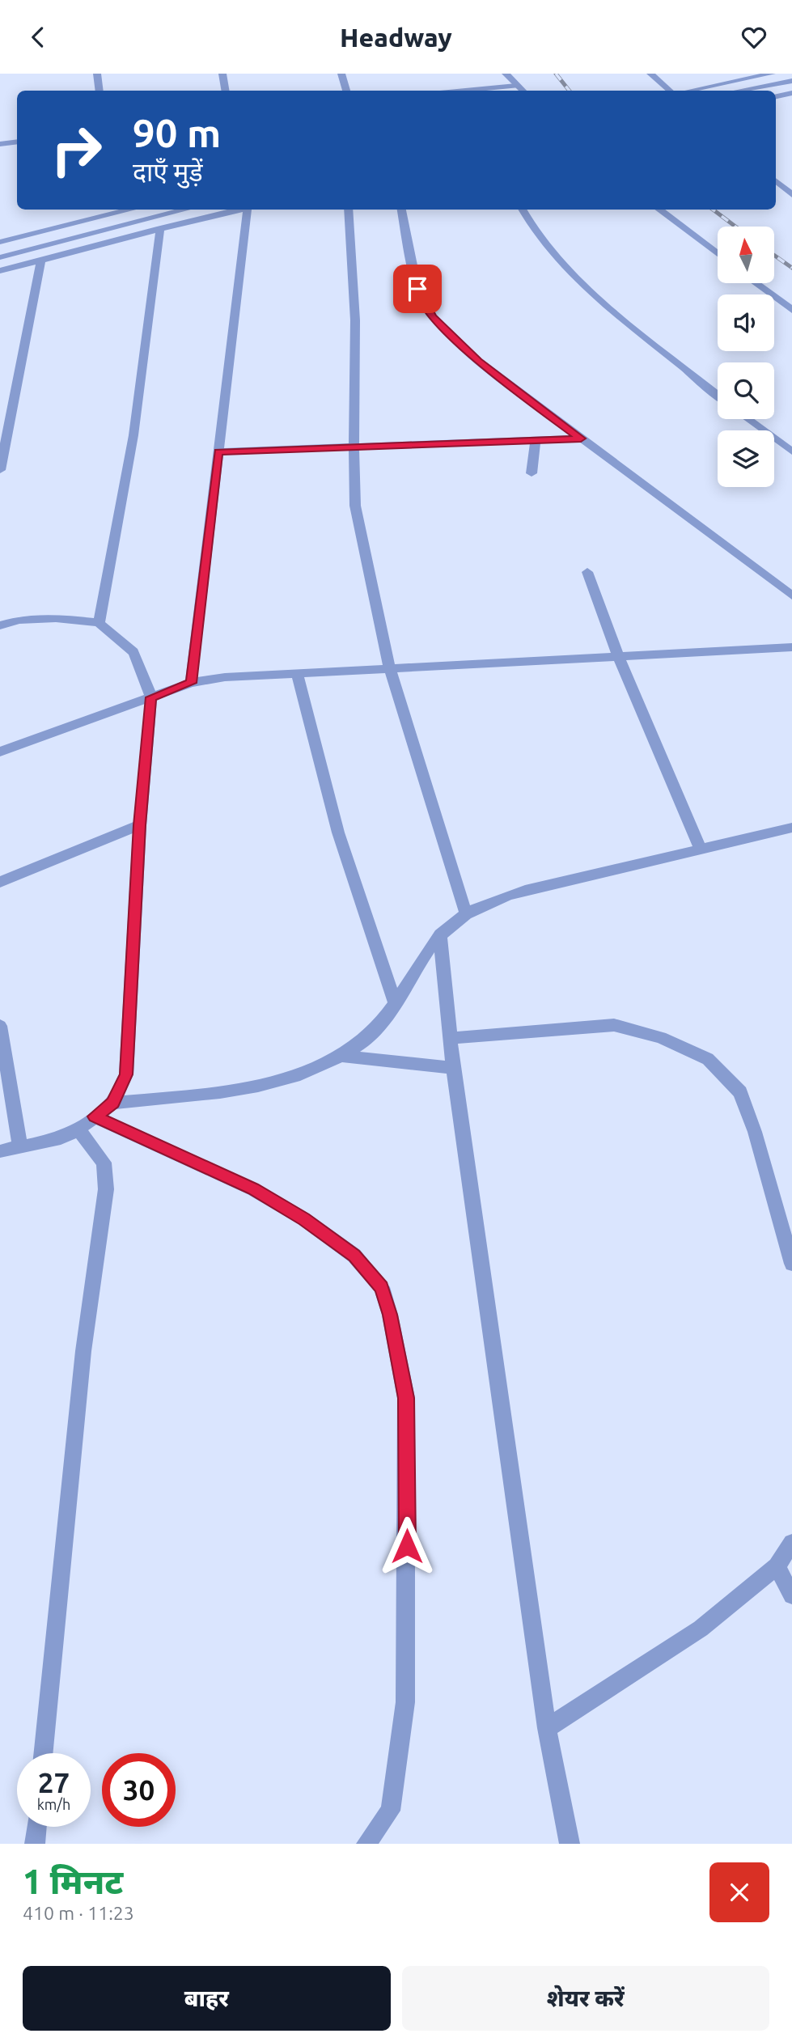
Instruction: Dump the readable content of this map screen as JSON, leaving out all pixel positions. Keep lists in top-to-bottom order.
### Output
{
  "north": "top",
  "page": {
    "header": "Headway",
    "turn": ["90 m", "दाएँ मुड़ें"],
    "speed": "27 km/h",
    "limit": "30",
    "heading": ["1 मिनट", "410 m · 11:23"],
    "buttons": ["बाहर", "शेयर करें"]
  }
}
